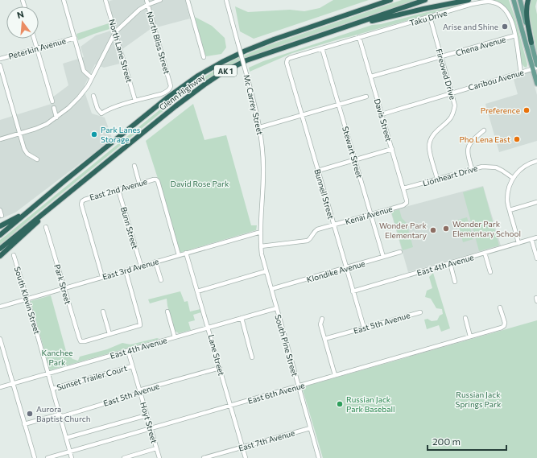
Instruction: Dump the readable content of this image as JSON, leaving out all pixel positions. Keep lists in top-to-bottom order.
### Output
{
  "streets": {
    "highway": ["AK 1", "Glenn Highway"],
    "street": [
      "Taku Drive",
      "North Bliss Street",
      "Chena Avenue",
      "Peterkin Avenue",
      "North Lane Street",
      "Fireoved Drive",
      "Caribou Avenue",
      "Mc Carrey Street",
      "Davis Street",
      "Stewart Street",
      "Lionheart Drive",
      "East 2nd Avenue",
      "Bunnell Street",
      "Kenai Avenue",
      "Bunn Street",
      "East 4th Avenue",
      "East 3rd Avenue",
      "Klondike Avenue",
      "Park Street",
      "South Klevin Street",
      "East 5th Avenue",
      "South Pine Street",
      "Lane Street",
      "Sunset Trailer Court",
      "East 6th Avenue",
      "Hoyt Street",
      "East 7th Avenue"
    ]
  },
  "crossings": [
    ["Taku Drive", "Chena Avenue"],
    ["Taku Drive", "Fireoved Drive"],
    ["Taku Drive", "Caribou Avenue"],
    ["Taku Drive", "Davis Street"],
    ["Taku Drive", "Stewart Street"],
    ["Taku Drive", "Bunnell Street"],
    ["North Bliss Street", "North Lane Street"],
    ["Chena Avenue", "Fireoved Drive"],
    ["Chena Avenue", "Davis Street"],
    ["Fireoved Drive", "Caribou Avenue"],
    ["Fireoved Drive", "Lionheart Drive"],
    ["Caribou Avenue", "Davis Street"],
    ["Mc Carrey Street", "East 3rd Avenue"],
    ["Mc Carrey Street", "South Pine Street"],
    ["Davis Street", "Lionheart Drive"],
    ["Davis Street", "Kenai Avenue"],
    ["Stewart Street", "Kenai Avenue"],
    ["Stewart Street", "Klondike Avenue"],
    ["East 2nd Avenue", "Bunn Street"],
    ["East 2nd Avenue", "East 3rd Avenue"],
    ["Bunnell Street", "Kenai Avenue"],
    ["Bunnell Street", "East 4th Avenue"],
    ["Bunnell Street", "Klondike Avenue"],
    ["Bunnell Street", "East 5th Avenue"],
    ["Kenai Avenue", "South Pine Street"],
    ["Bunn Street", "East 3rd Avenue"],
    ["East 4th Avenue", "South Klevin Street"],
    ["East 4th Avenue", "South Pine Street"],
    ["East 4th Avenue", "Lane Street"],
    ["East 4th Avenue", "Hoyt Street"],
    ["East 3rd Avenue", "Park Street"],
    ["East 3rd Avenue", "South Klevin Street"],
    ["East 3rd Avenue", "South Pine Street"],
    ["East 3rd Avenue", "Lane Street"],
    ["Klondike Avenue", "South Pine Street"],
    ["South Klevin Street", "East 5th Avenue"],
    ["South Klevin Street", "Sunset Trailer Court"],
    ["South Klevin Street", "East 6th Avenue"],
    ["East 5th Avenue", "Lane Street"],
    ["East 5th Avenue", "Hoyt Street"],
    ["South Pine Street", "East 6th Avenue"],
    ["South Pine Street", "East 7th Avenue"],
    ["Lane Street", "East 6th Avenue"],
    ["Lane Street", "East 7th Avenue"],
    ["Sunset Trailer Court", "Hoyt Street"],
    ["East 6th Avenue", "Hoyt Street"]
  ],
  "parks": ["David Rose Park", "Kanchee Park", "Russian Jack Springs Park"],
  "places": [
    "Arise and Shine",
    "Preference",
    "Park Lanes Storage",
    "Pho Lena East",
    "Wonder Park Elementary School",
    "Wonder Park Elementary",
    "Russian Jack Park Baseball",
    "Aurora Baptist Church"
  ],
  "scale_bar": "200 m",
  "north": "top"
}
